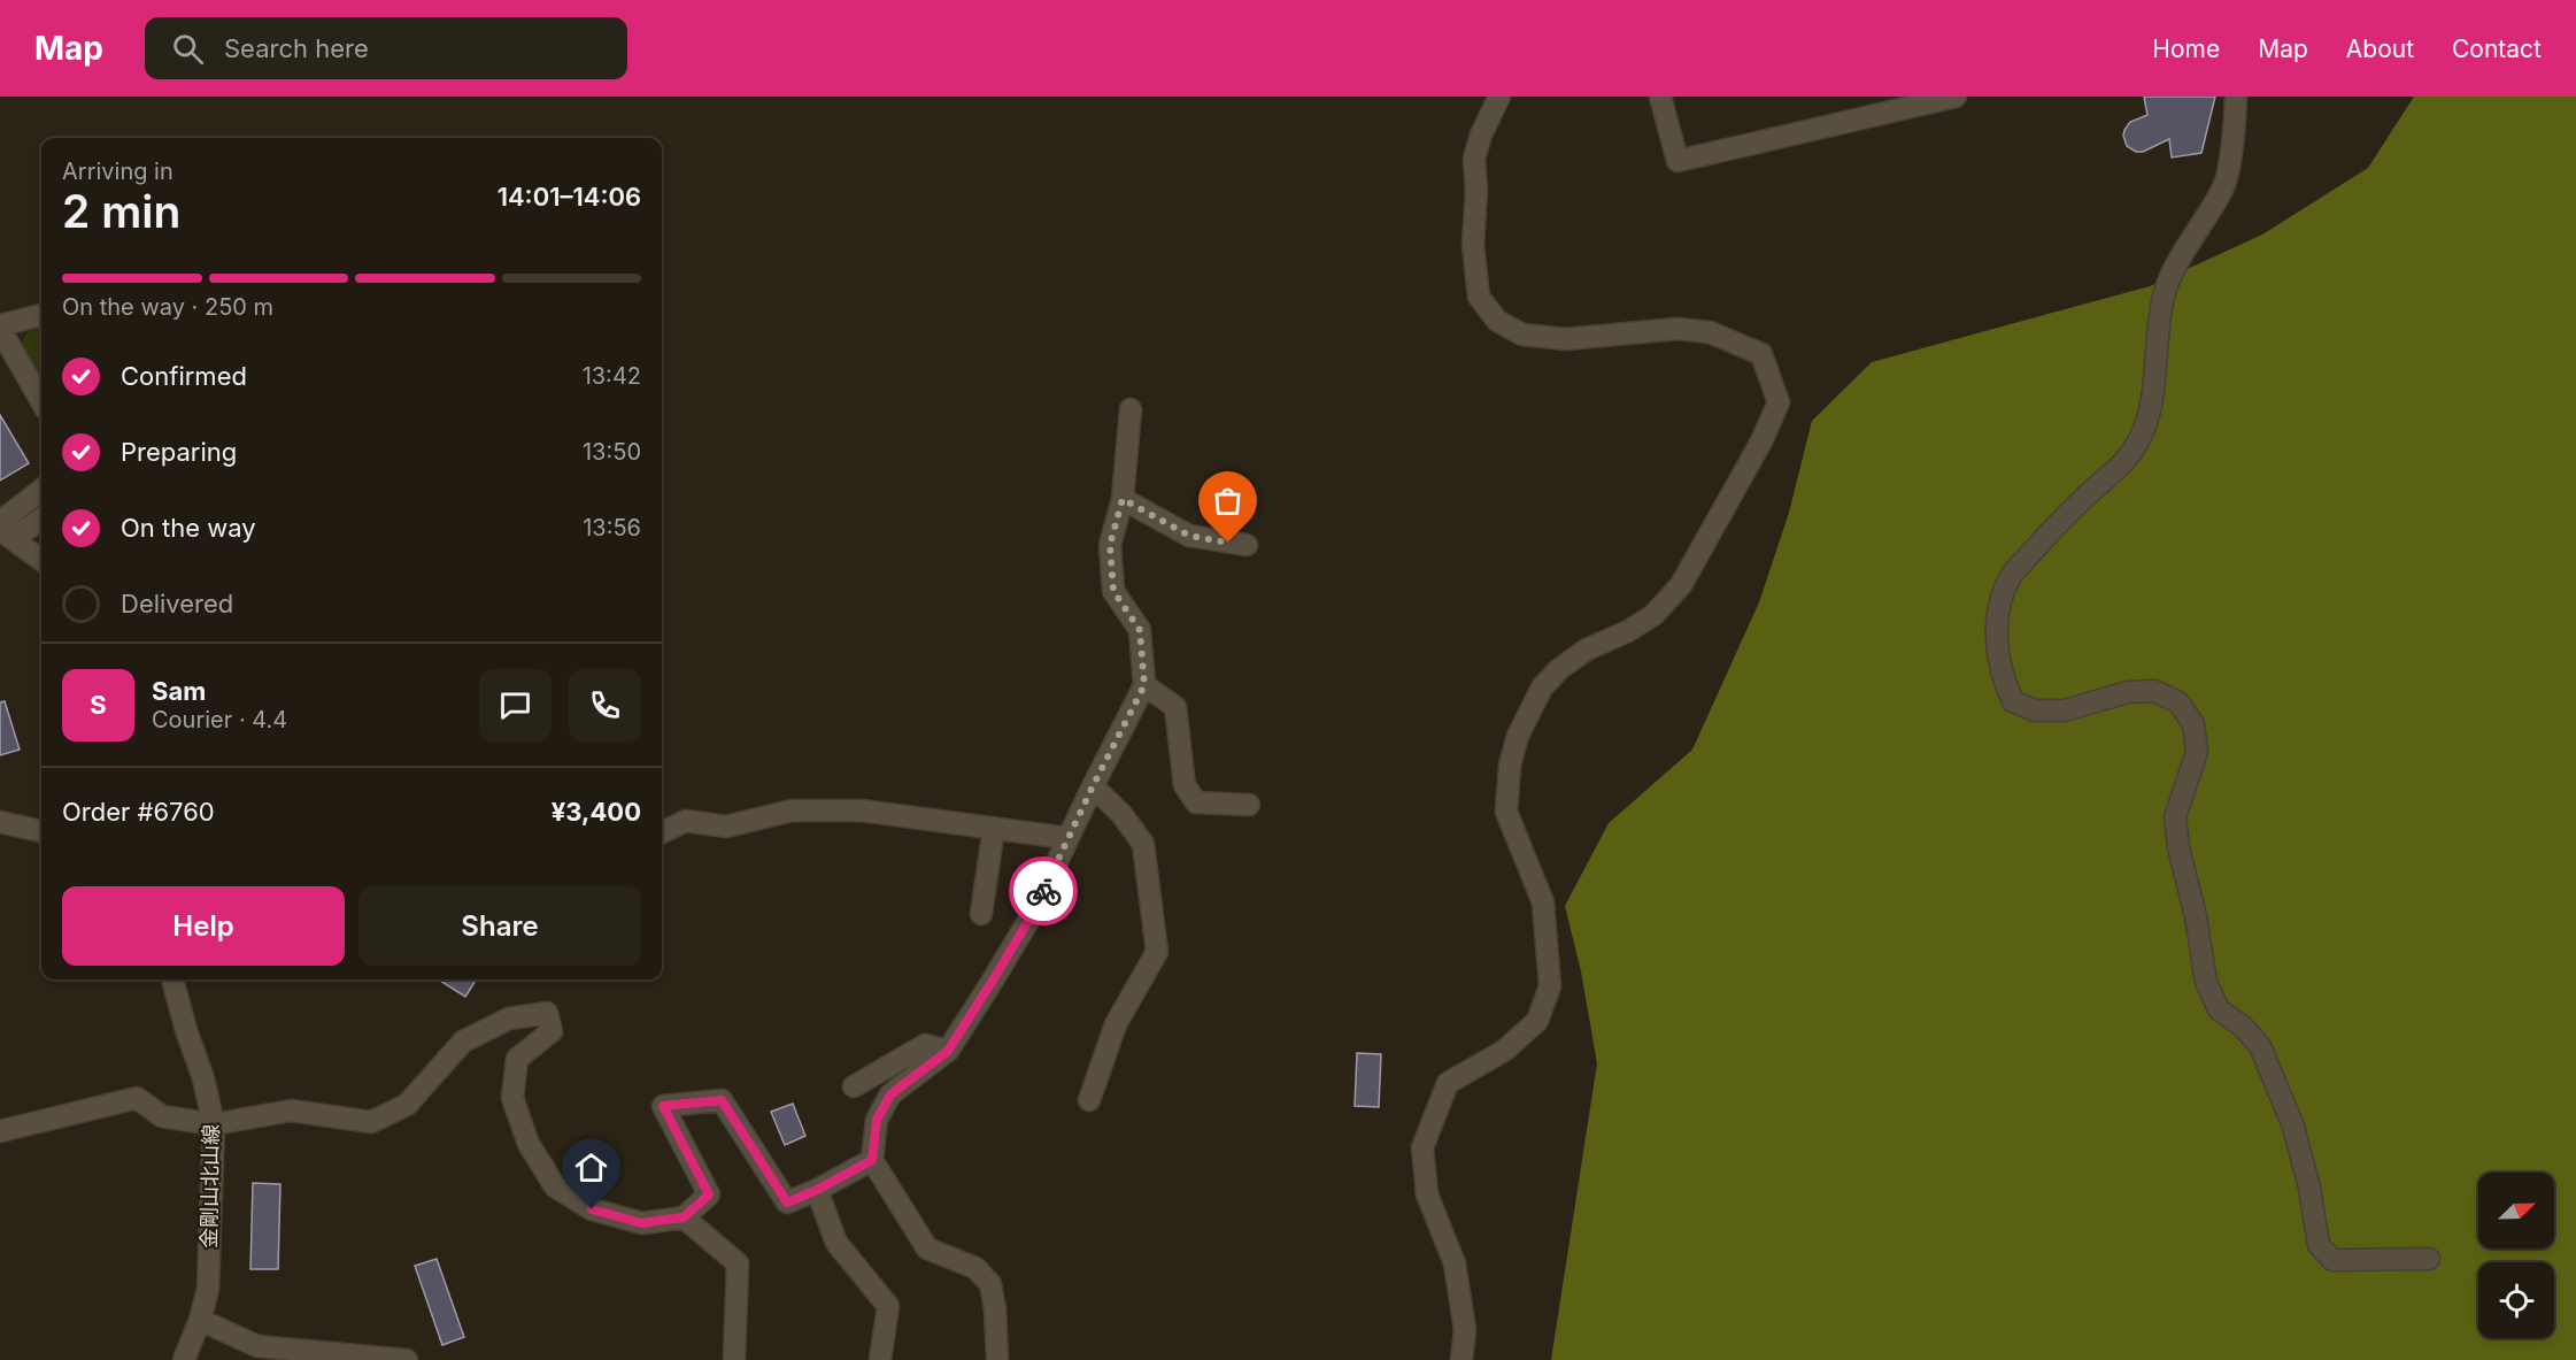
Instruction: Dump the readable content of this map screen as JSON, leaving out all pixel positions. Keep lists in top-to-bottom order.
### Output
{
  "streets": {
    "street": ["金剛山北山線"]
  },
  "north": "top right",
  "page": {
    "header": "Map",
    "search": "Search here",
    "nav": [
      "Home",
      "Map",
      "About",
      "Contact"
    ],
    "heading": ["2 min", "Arriving in", "14:01–14:06"],
    "panel": [
      "Sam",
      "Courier · 4.4",
      "Order #6760",
      "¥3,400"
    ],
    "bar": "On the way · 250 m",
    "list": [
      ["Confirmed", "13:42"],
      ["Preparing", "13:50"],
      ["On the way", "13:56"],
      "Delivered"
    ],
    "round": "S",
    "buttons": ["Help", "Share"]
  }
}
